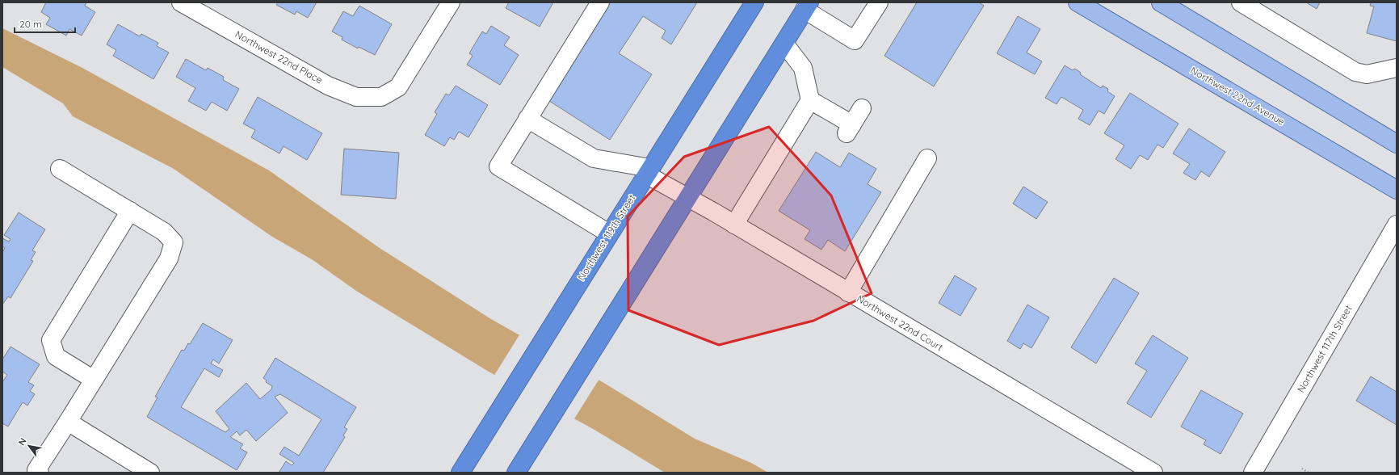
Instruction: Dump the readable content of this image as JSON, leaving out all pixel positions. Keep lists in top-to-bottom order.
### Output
{
  "streets": {
    "highway": ["Northwest 119th Street"],
    "main road": ["Northwest 22nd Avenue"],
    "street": ["Northwest 22nd Place", "Northwest 22nd Court", "Northwest 117th Street"]
  },
  "crossings": [
    ["Northwest 119th Street", "Northwest 22nd Court"]
  ],
  "scale_bar": "20 m",
  "north": "top left"
}
